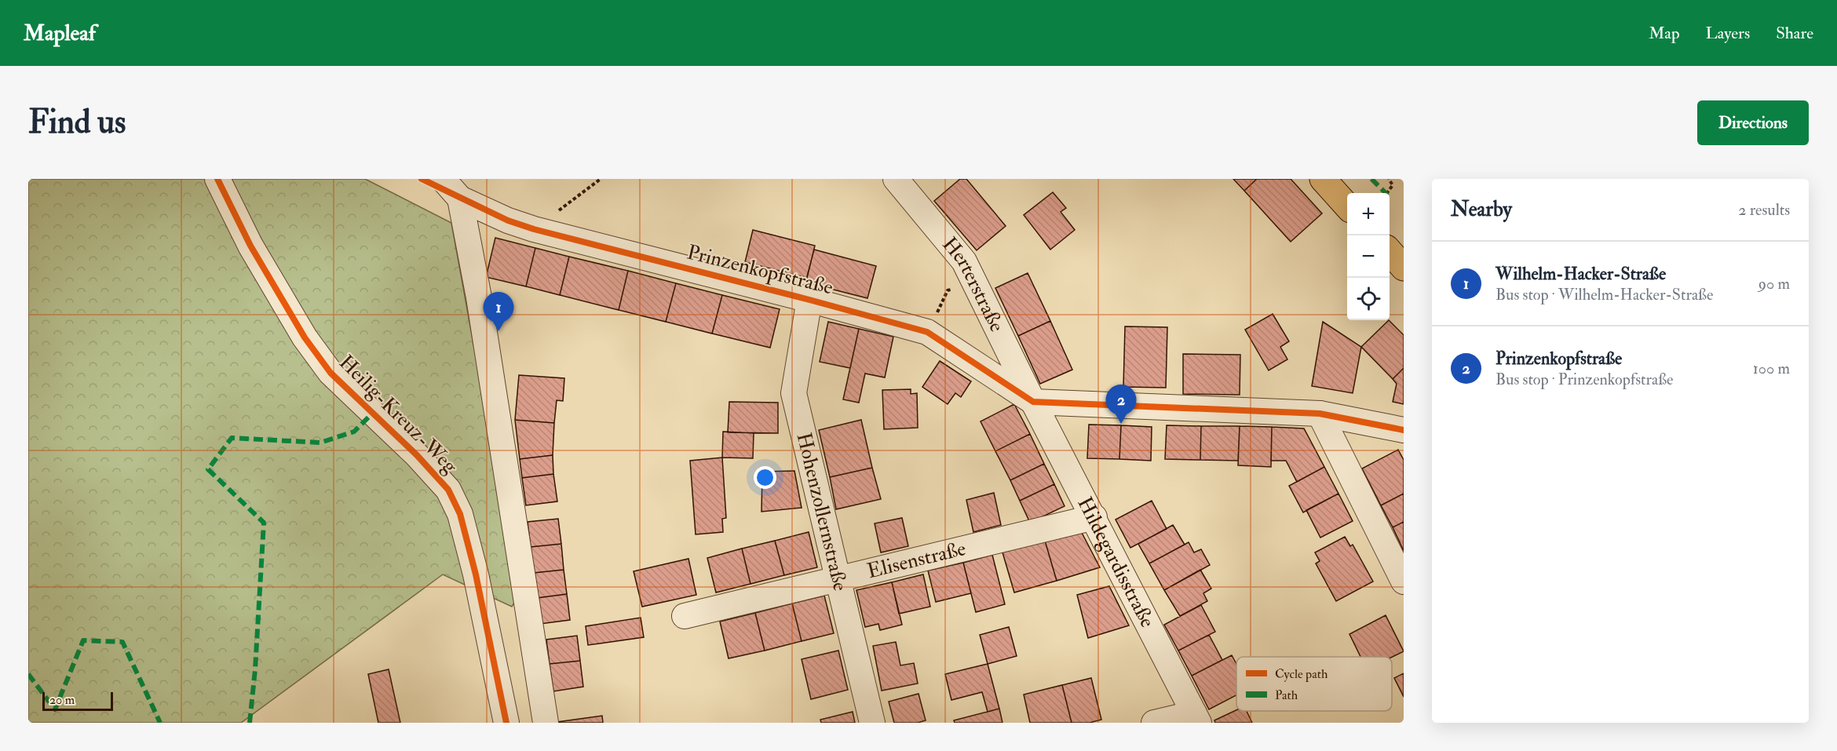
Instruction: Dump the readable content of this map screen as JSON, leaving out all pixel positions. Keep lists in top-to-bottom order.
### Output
{
  "streets": {
    "street": [
      "Prinzenkopfstraße",
      "Herterstraße",
      "Heilig-Kreuz-Weg",
      "Hohenzollernstraße",
      "Elisenstraße",
      "Hildegardisstraße"
    ]
  },
  "crossings": [
    ["Prinzenkopfstraße", "Herterstraße"],
    ["Prinzenkopfstraße", "Hohenzollernstraße"],
    ["Prinzenkopfstraße", "Hildegardisstraße"],
    ["Herterstraße", "Hildegardisstraße"],
    ["Hohenzollernstraße", "Elisenstraße"],
    ["Elisenstraße", "Hildegardisstraße"]
  ],
  "legend": ["Cycle path", "Path"],
  "scale_bar": "20 m",
  "page": {
    "header": "Mapleaf",
    "nav": ["Map", "Layers", "Share"],
    "buttons": "Directions",
    "title": "Find us",
    "heading": ["Nearby", "2 results"],
    "map_buttons": ["+", "−"],
    "list": [
      {
        "mark": "1",
        "name": "Wilhelm-Hacker-Straße",
        "note": "Bus stop · Wilhelm-Hacker-Straße",
        "value": "90 m"
      },
      {
        "mark": "2",
        "name": "Prinzenkopfstraße",
        "note": "Bus stop · Prinzenkopfstraße",
        "value": "100 m"
      }
    ],
    "pins": ["1", "2"],
    "scale": "20 m"
  }
}
